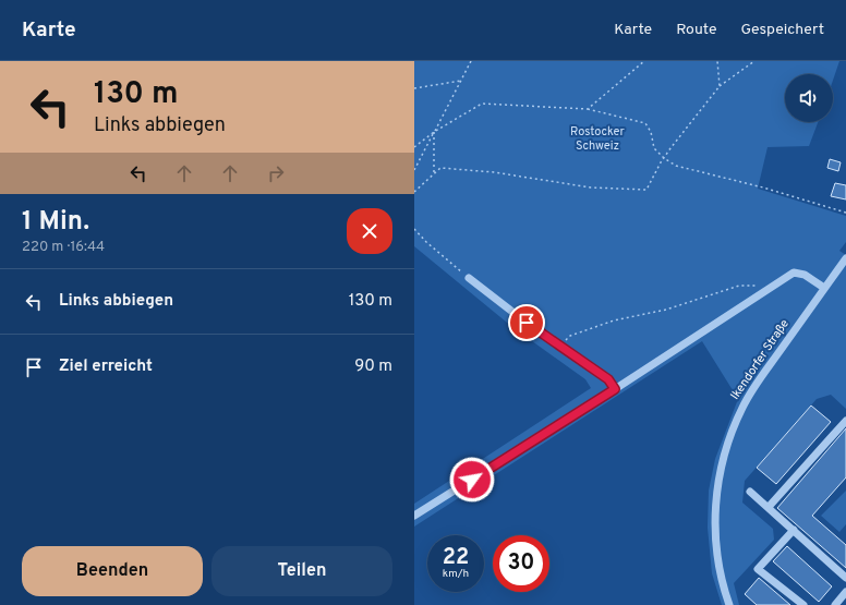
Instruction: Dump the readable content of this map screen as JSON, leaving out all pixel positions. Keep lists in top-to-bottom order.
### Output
{
  "streets": {
    "street": ["Ikendorfer Straße"]
  },
  "parks": ["Rostocker Schweiz"],
  "page": {
    "header": "Karte",
    "nav": ["Karte", "Route", "Gespeichert"],
    "turn": ["130 m", "Links abbiegen"],
    "heading": ["1 Min.", "220 m · 16:44"],
    "list": [
      {
        "name": "Links abbiegen",
        "value": "130 m"
      },
      {
        "name": "Ziel erreicht",
        "value": "90 m"
      }
    ],
    "speed": "22 km/h",
    "limit": "30",
    "buttons": ["Beenden", "Teilen"]
  }
}
